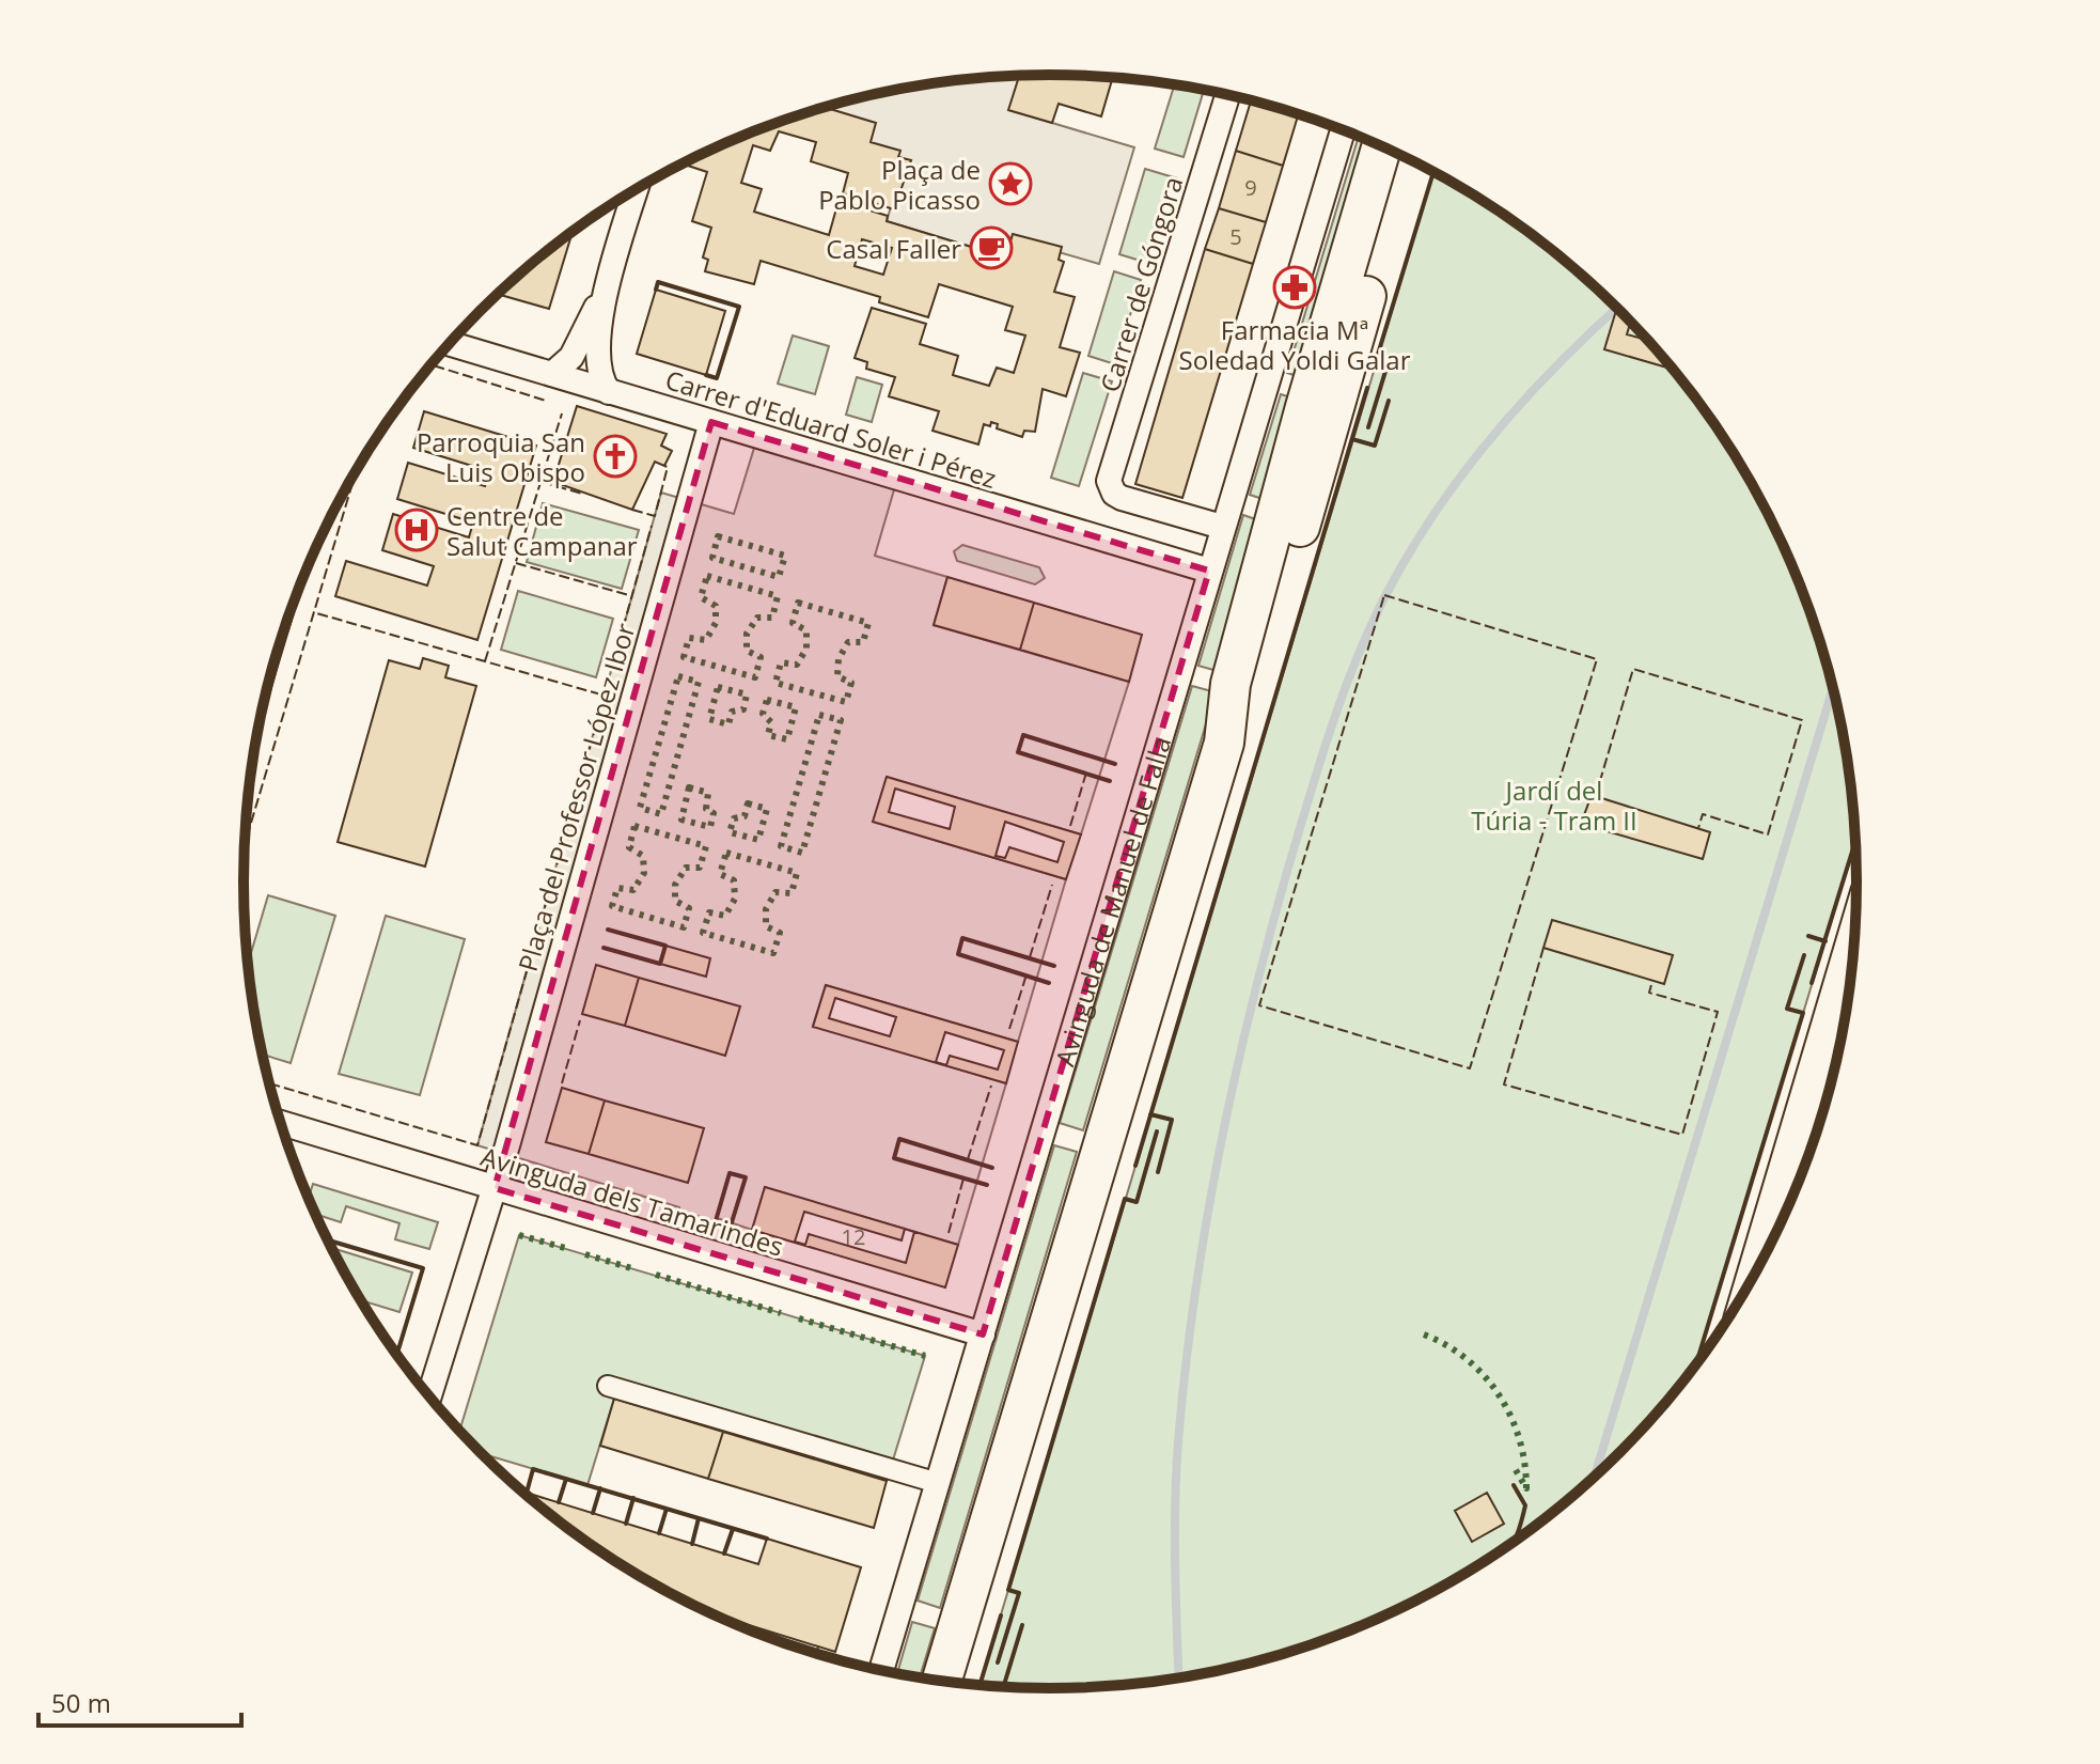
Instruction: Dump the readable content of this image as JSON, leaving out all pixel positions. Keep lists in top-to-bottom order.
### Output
{
  "streets": {
    "street": [
      "Carrer de Góngora",
      "Carrer d'Eduard Soler i Pérez",
      "Plaça del Professor López Ibor",
      "Avinguda de Manuel de Falla",
      "Avinguda dels Tamarindes"
    ]
  },
  "crossings": [
    ["Carrer de Góngora", "Avinguda de Manuel de Falla"],
    ["Carrer d'Eduard Soler i Pérez", "Plaça del Professor López Ibor"],
    ["Carrer d'Eduard Soler i Pérez", "Avinguda de Manuel de Falla"],
    ["Plaça del Professor López Ibor", "Avinguda dels Tamarindes"],
    ["Avinguda de Manuel de Falla", "Avinguda dels Tamarindes"]
  ],
  "parks": ["Jardí del Túria - Tram II"],
  "places": {
    "place": ["Plaça de Pablo Picasso"],
    "cafe": ["Casal Faller"],
    "pharmacy": ["Farmacia Mª Soledad Yoldi Galar"],
    "church": ["Parroquia San Luis Obispo"],
    "hospital": ["Centre de Salut Campanar"]
  },
  "house_numbers": ["9", "5", "12"],
  "scale_bar": "50 m"
}
